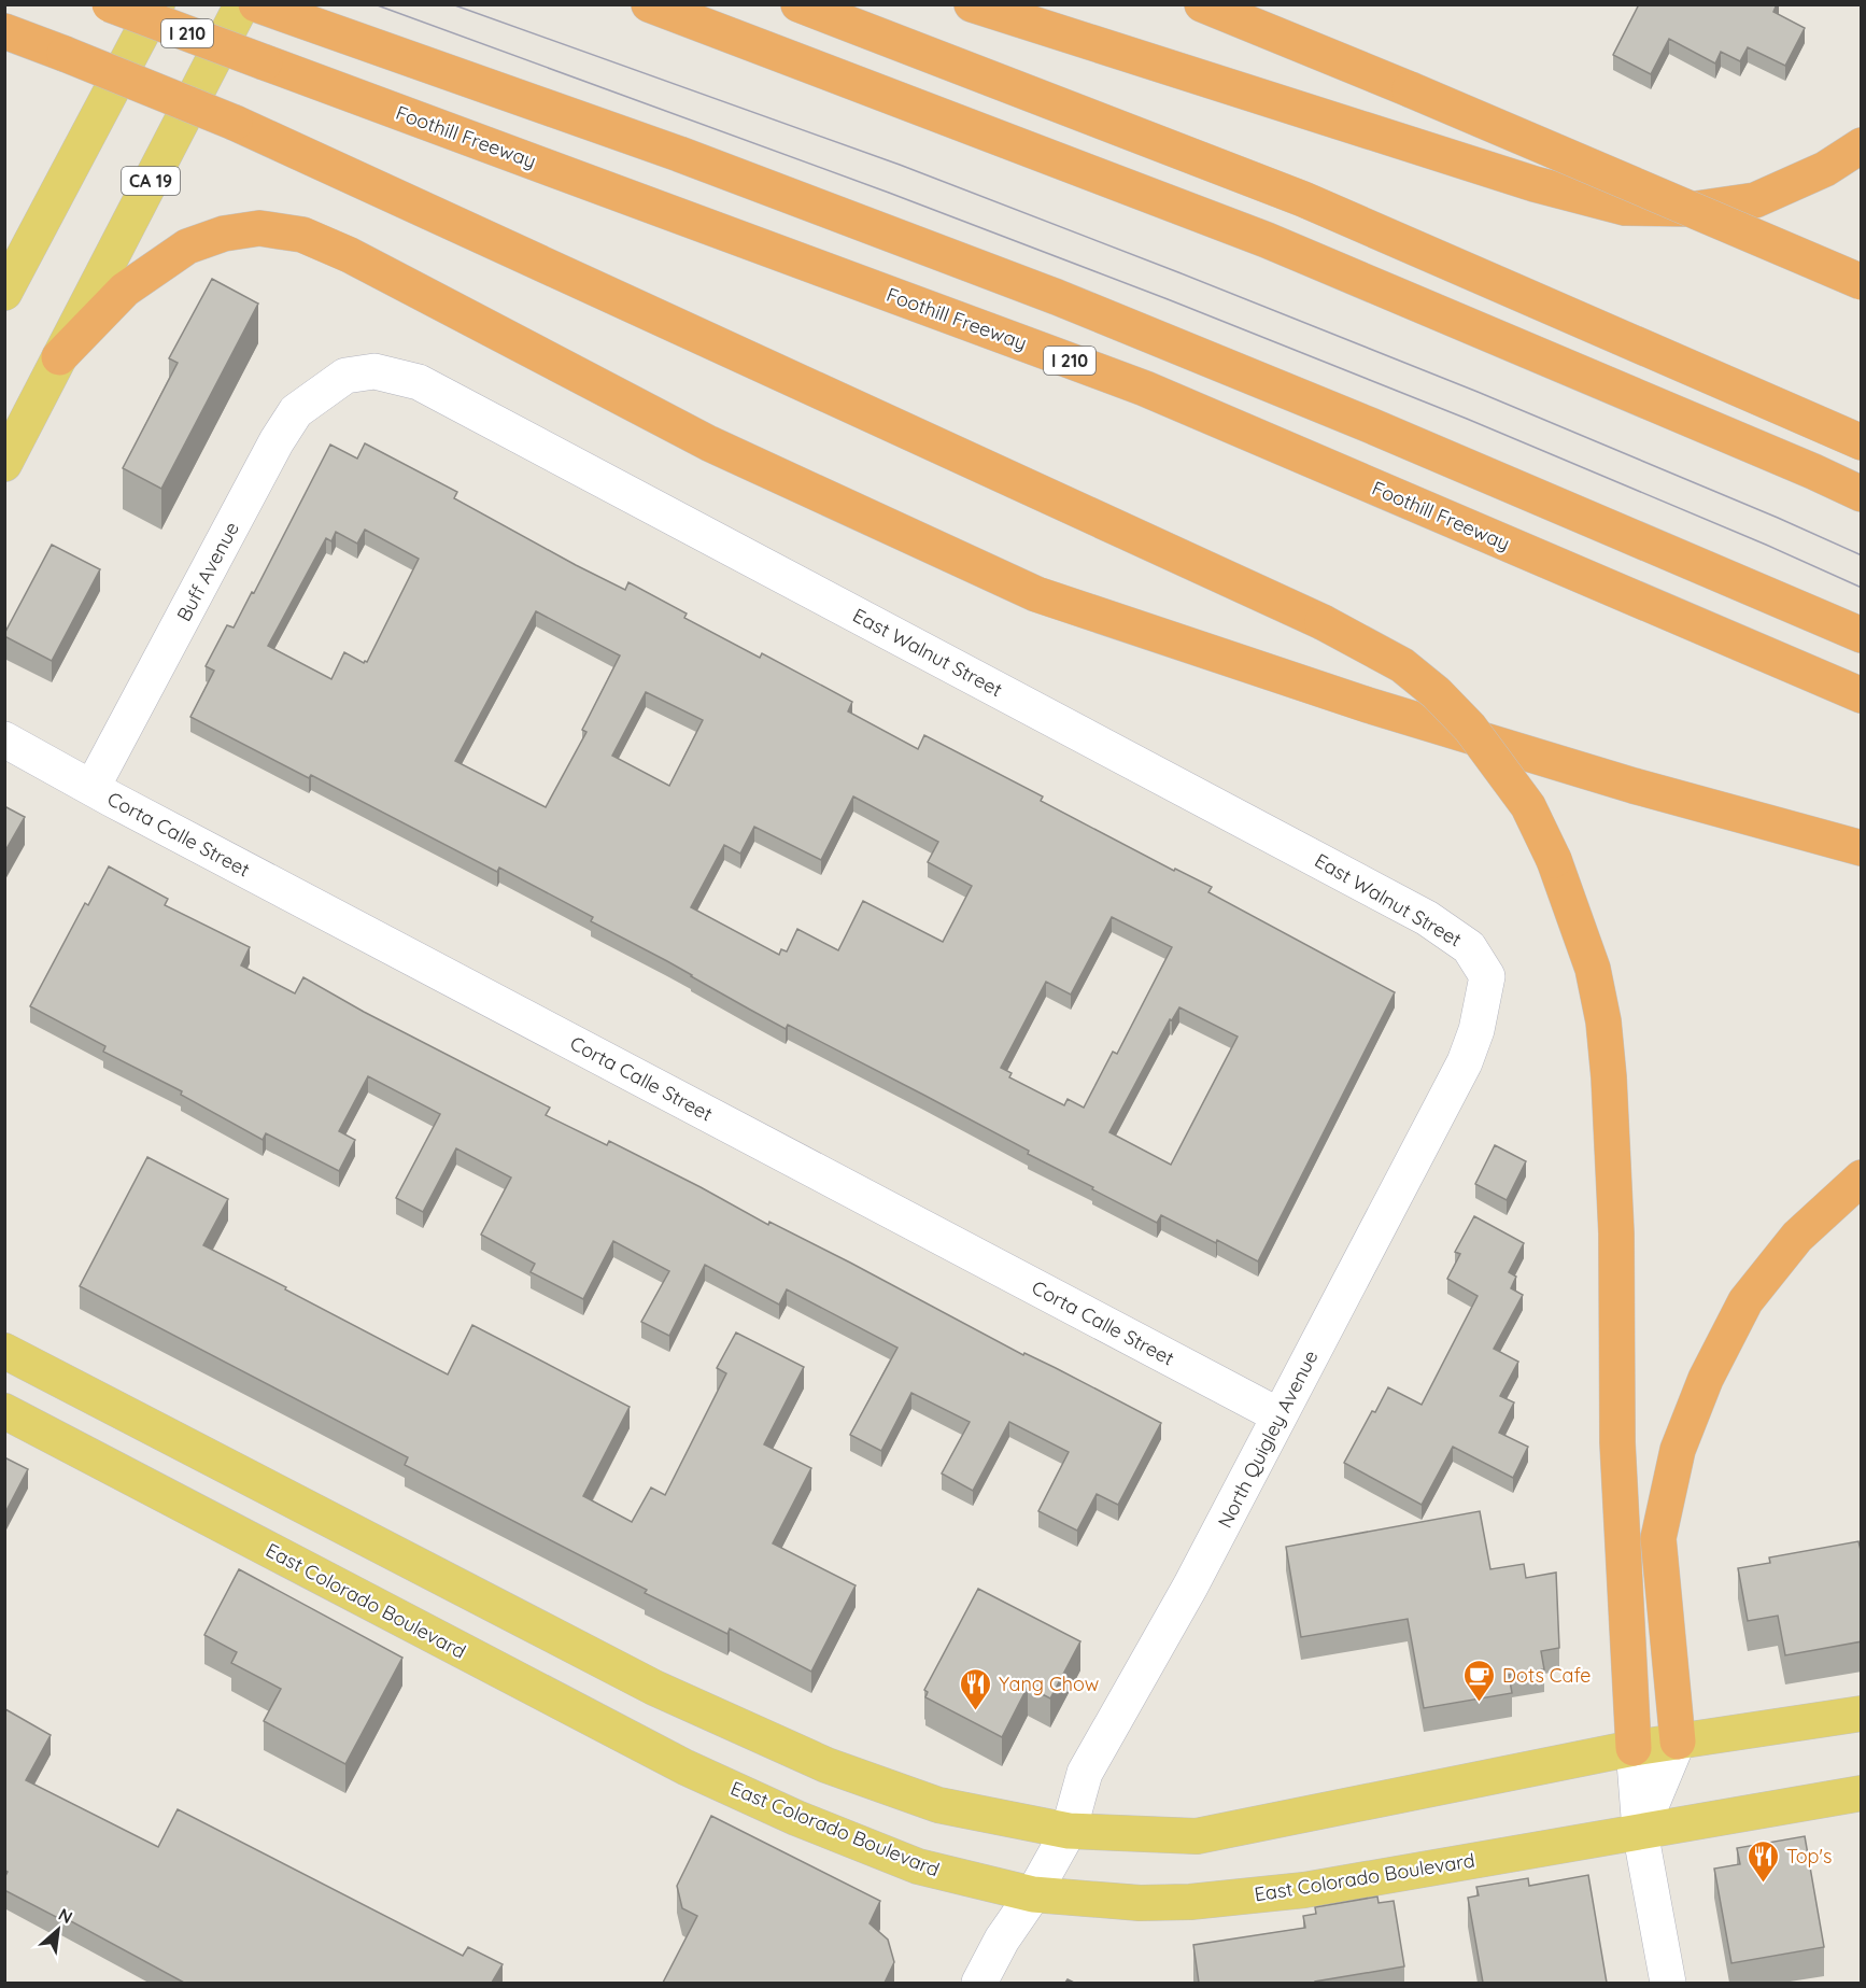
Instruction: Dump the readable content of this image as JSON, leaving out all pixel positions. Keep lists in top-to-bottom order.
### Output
{
  "streets": {
    "highway": ["I 210", "Foothill Freeway"],
    "main road": ["CA 19", "East Colorado Boulevard"],
    "street": [
      "Buff Avenue",
      "East Walnut Street",
      "Corta Calle Street",
      "North Quigley Avenue"
    ]
  },
  "crossings": [
    ["Buff Avenue", "East Walnut Street"],
    ["Buff Avenue", "Corta Calle Street"],
    ["East Walnut Street", "North Quigley Avenue"],
    ["Corta Calle Street", "North Quigley Avenue"],
    ["North Quigley Avenue", "East Colorado Boulevard"]
  ],
  "places": {
    "cafe": ["Dots Cafe"],
    "restaurant": ["Yang Chow", "Top's"]
  },
  "north": "top right"
}
